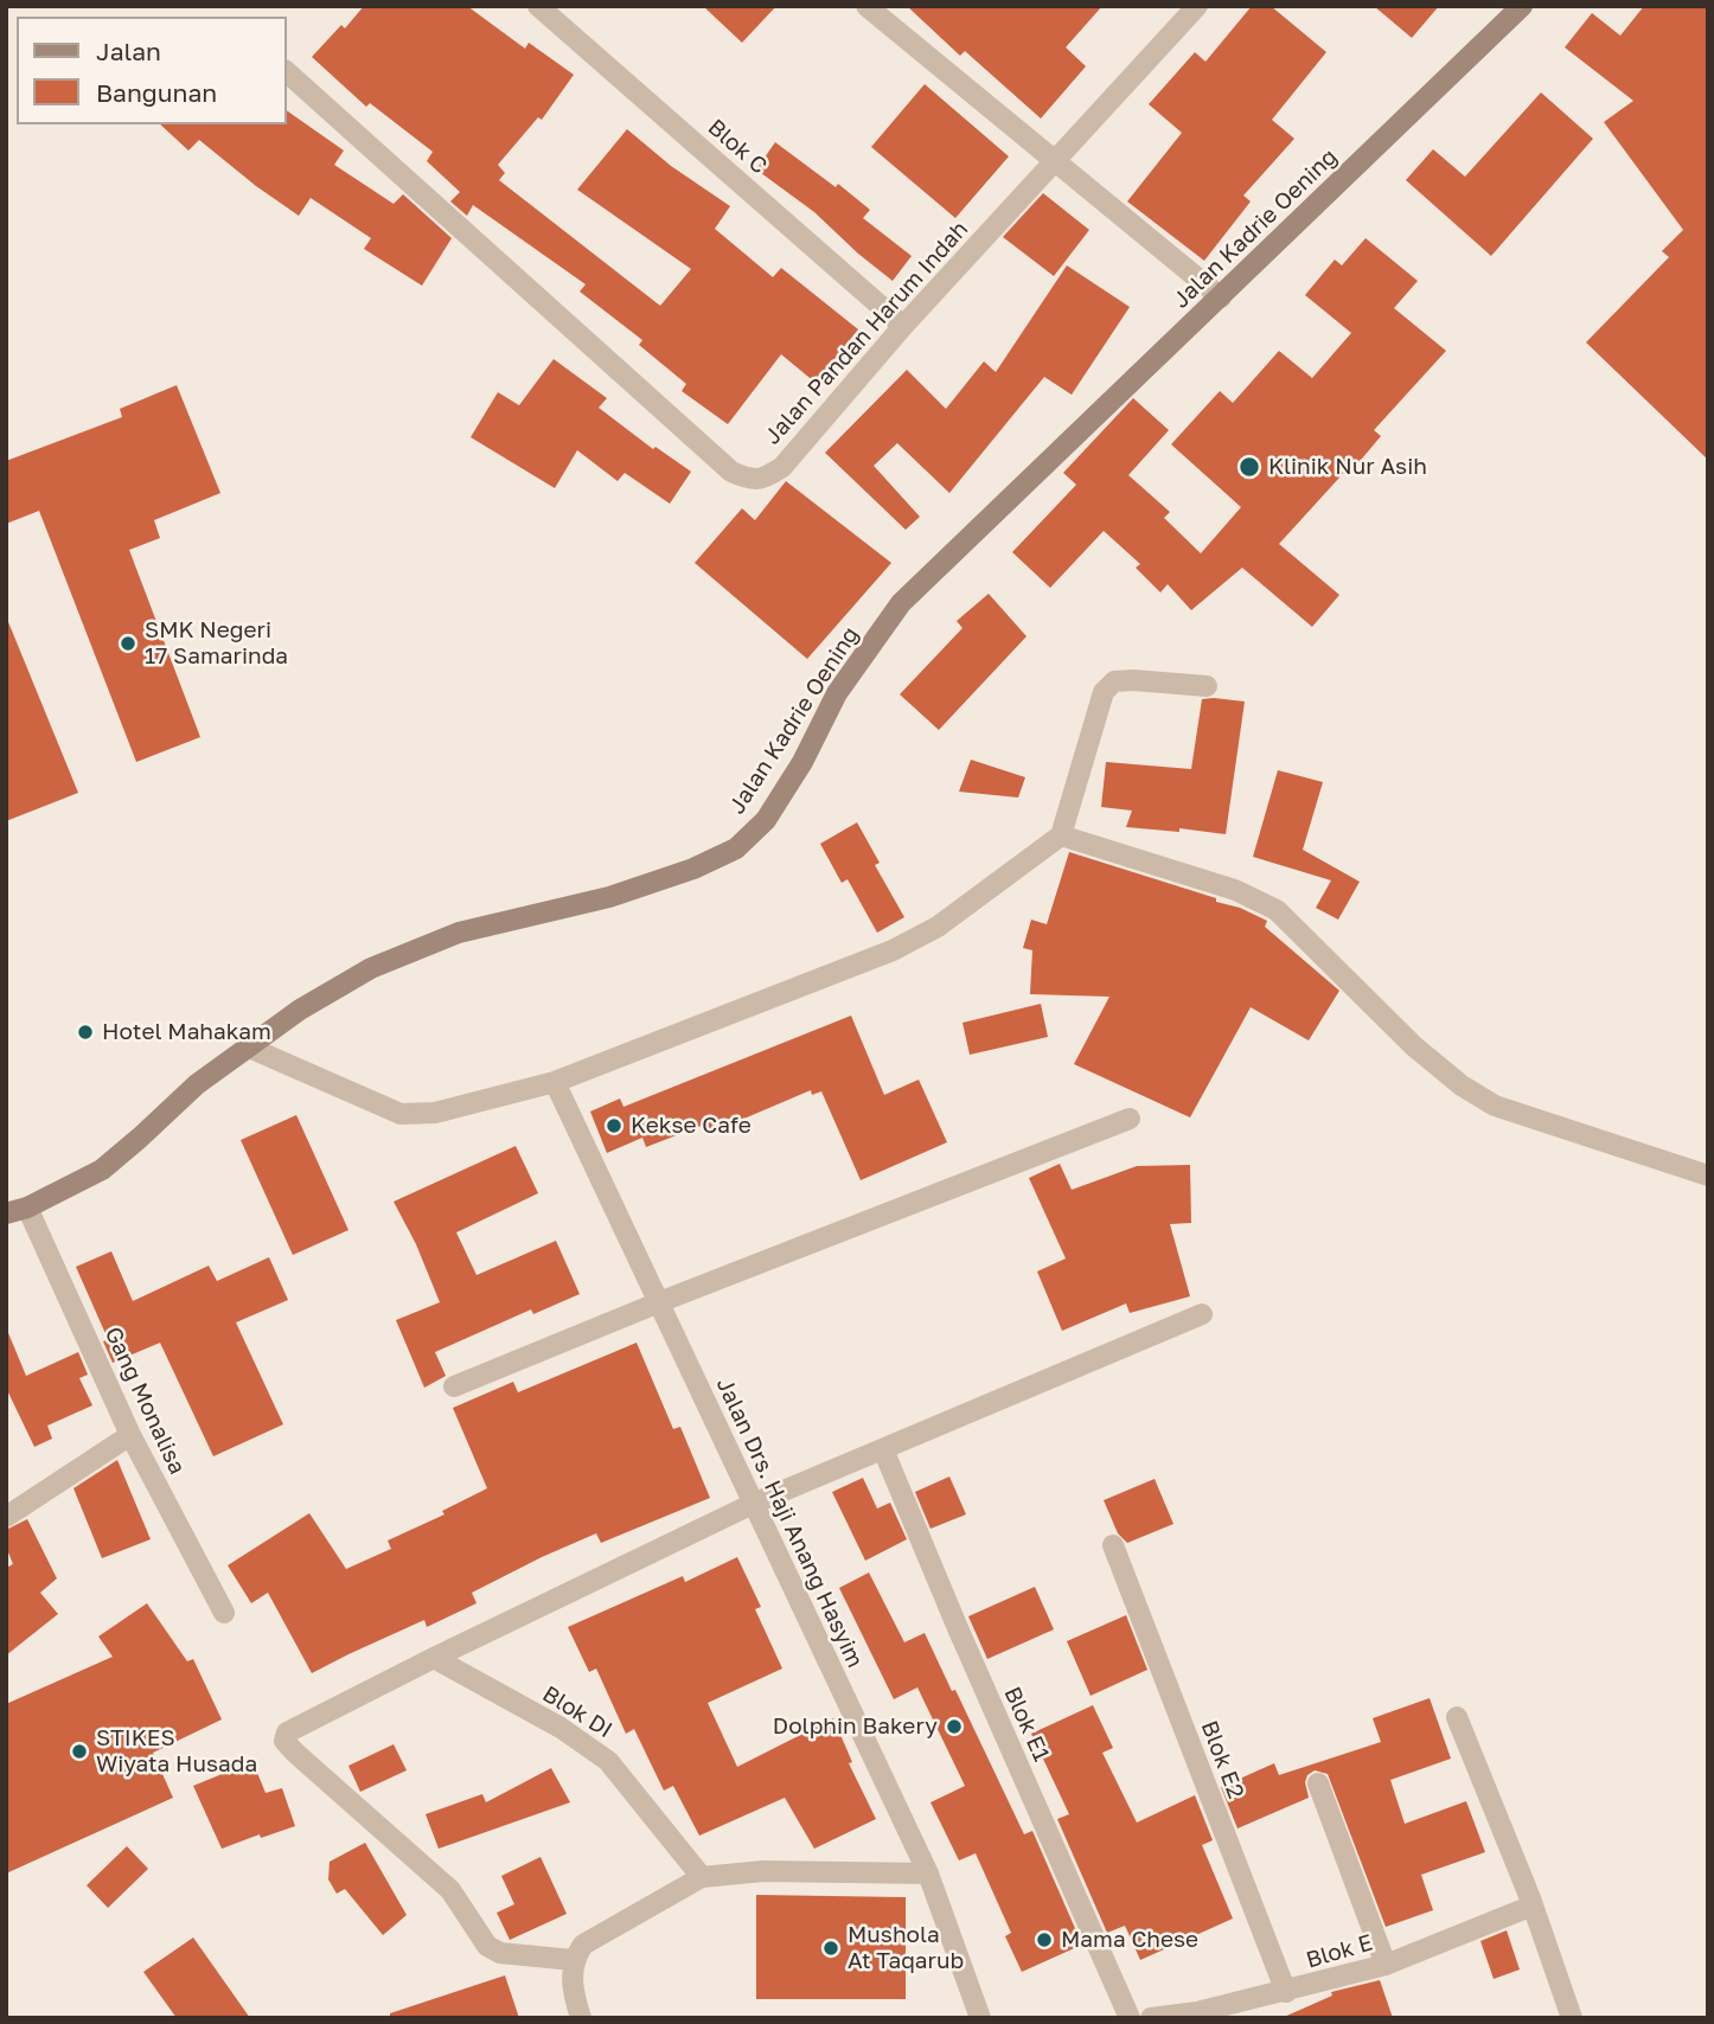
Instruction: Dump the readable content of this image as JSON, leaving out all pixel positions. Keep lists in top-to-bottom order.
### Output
{
  "streets": {
    "main road": ["Jalan Kadrie Oening"],
    "street": [
      "Blok C",
      "Jalan Pandan Harum Indah",
      "Gang Monalisa",
      "Jalan Drs. Haji Anang Hasyim",
      "Blok DI",
      "Blok E1",
      "Blok E2",
      "Blok E"
    ]
  },
  "crossings": [
    ["Blok C", "Jalan Pandan Harum Indah"],
    ["Jalan Kadrie Oening", "Gang Monalisa"],
    ["Blok E2", "Blok E"]
  ],
  "places": [
    "Klinik Nur Asih",
    "SMK Negeri 17 Samarinda",
    "Hotel Mahakam",
    "Kekse Cafe",
    "Dolphin Bakery",
    "STIKES Wiyata Husada",
    "Mama Chese",
    "Mushola At Taqarub"
  ],
  "legend": ["Jalan", "Bangunan"]
}
